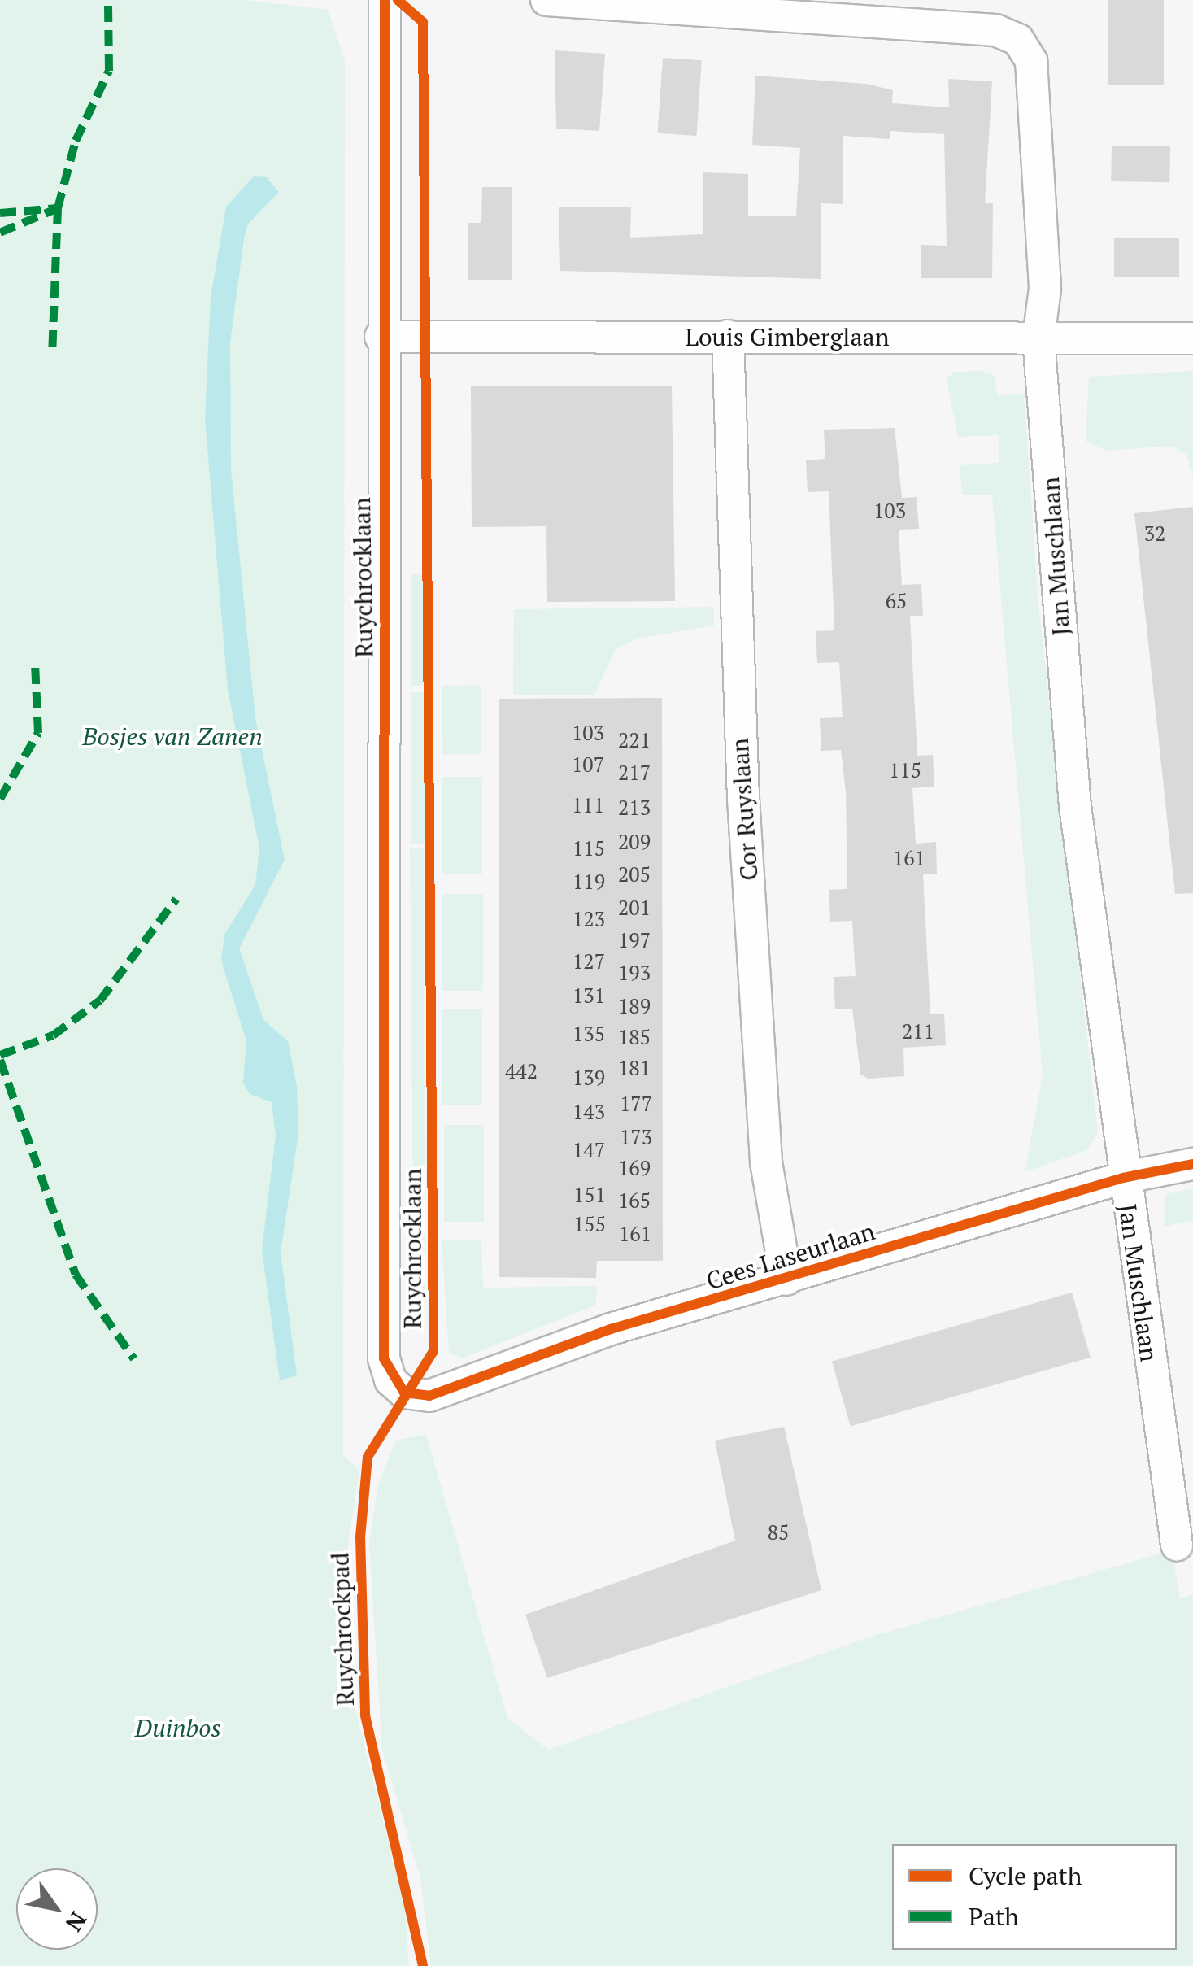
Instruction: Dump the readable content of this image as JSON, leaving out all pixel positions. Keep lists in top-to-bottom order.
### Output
{
  "streets": {
    "street": [
      "Louis Gimberglaan",
      "Jan Muschlaan",
      "Ruychrocklaan",
      "Cor Ruyslaan",
      "Cees Laseurlaan"
    ],
    "cycle path": ["Ruychrockpad"]
  },
  "crossings": [
    ["Louis Gimberglaan", "Jan Muschlaan"],
    ["Louis Gimberglaan", "Ruychrocklaan"],
    ["Louis Gimberglaan", "Cor Ruyslaan"],
    ["Jan Muschlaan", "Cees Laseurlaan"],
    ["Ruychrocklaan", "Cees Laseurlaan"],
    ["Cor Ruyslaan", "Cees Laseurlaan"]
  ],
  "parks": ["Bosjes van Zanen", "Duinbos"],
  "house_numbers": [
    "103",
    "32",
    "65",
    "103",
    "221",
    "107",
    "115",
    "217",
    "111",
    "213",
    "209",
    "115",
    "161",
    "205",
    "119",
    "201",
    "123",
    "197",
    "127",
    "193",
    "131",
    "189",
    "211",
    "135",
    "185",
    "181",
    "442",
    "139",
    "177",
    "143",
    "173",
    "147",
    "169",
    "151",
    "165",
    "155",
    "161",
    "85"
  ],
  "legend": ["Cycle path", "Path"],
  "north": "bottom right"
}
